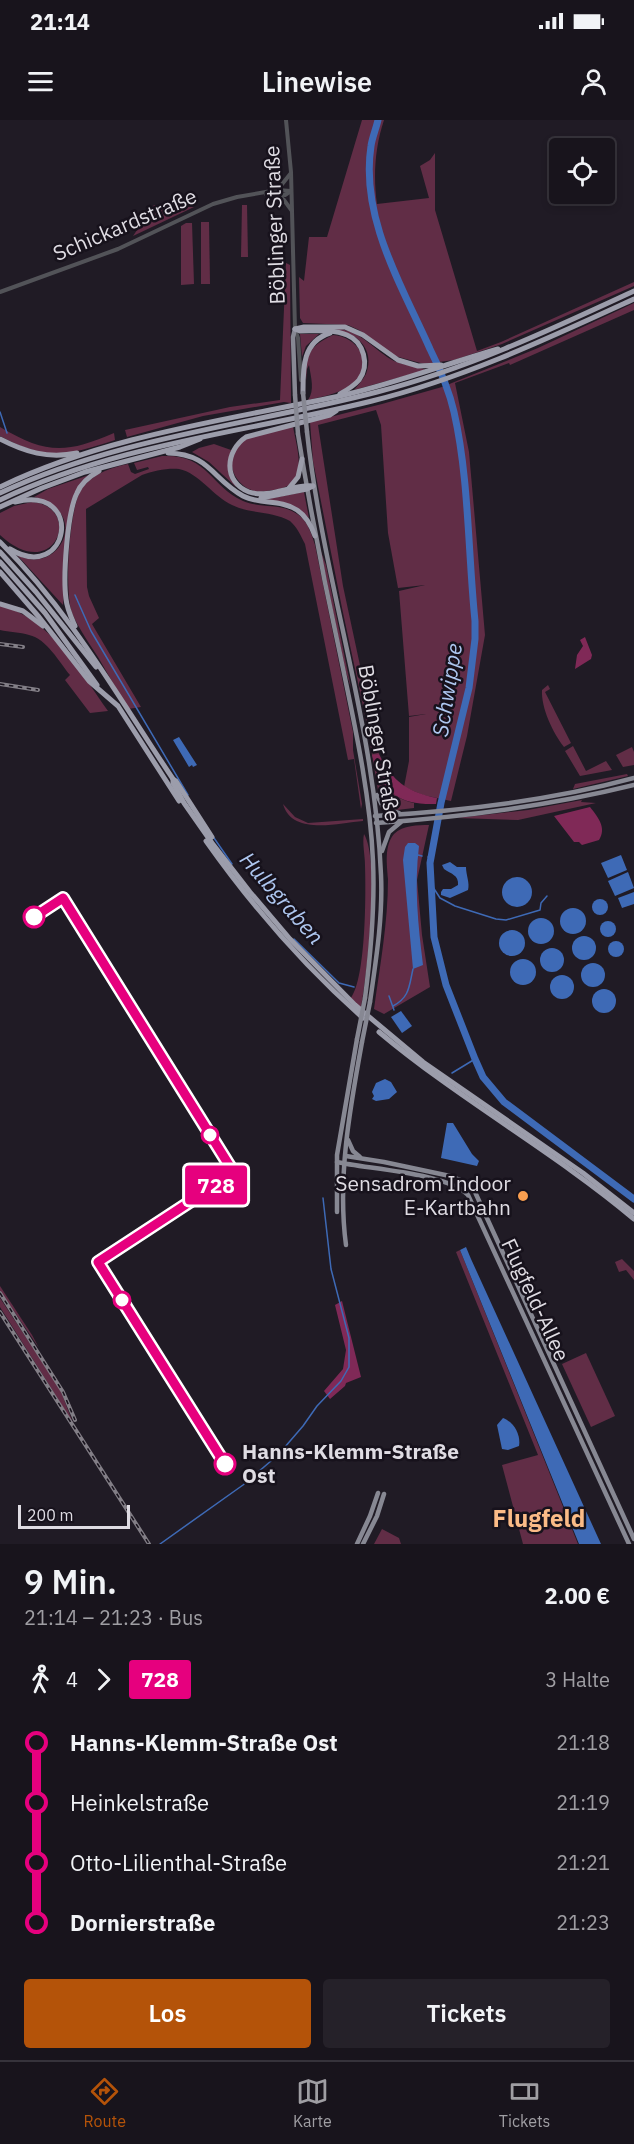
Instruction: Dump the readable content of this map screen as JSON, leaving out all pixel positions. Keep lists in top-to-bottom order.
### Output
{
  "streets": {
    "main road": ["Böblinger Straße", "Flugfeld-Allee"],
    "street": ["Schickardstraße"]
  },
  "crossings": [
    ["Schickardstraße", "Böblinger Straße"],
    ["Böblinger Straße", "Flugfeld-Allee"]
  ],
  "districts": ["Flugfeld"],
  "water": ["Schwippe", "Hulbgraben"],
  "places": ["Sensadrom Indoor E-Kartbahn", "Hanns-Klemm-Straße Ost"],
  "lines": ["bus line 728"],
  "scale_bar": "200 m",
  "page": {
    "status": "21:14",
    "header": "Linewise",
    "on_map": "728",
    "scale": "200 m",
    "heading": ["9 Min.", "21:14 – 21:23 · Bus", "2.00 €"],
    "legs": ["4", "728", "3 Halte"],
    "list": [
      {
        "name": "Hanns-Klemm-Straße Ost",
        "value": "21:18"
      },
      {
        "name": "Heinkelstraße",
        "value": "21:19"
      },
      {
        "name": "Otto-Lilienthal-Straße",
        "value": "21:21"
      },
      {
        "name": "Dornierstraße",
        "value": "21:23"
      }
    ],
    "buttons": ["Los", "Tickets"],
    "tabs": ["Route", "Karte", "Tickets"]
  }
}
